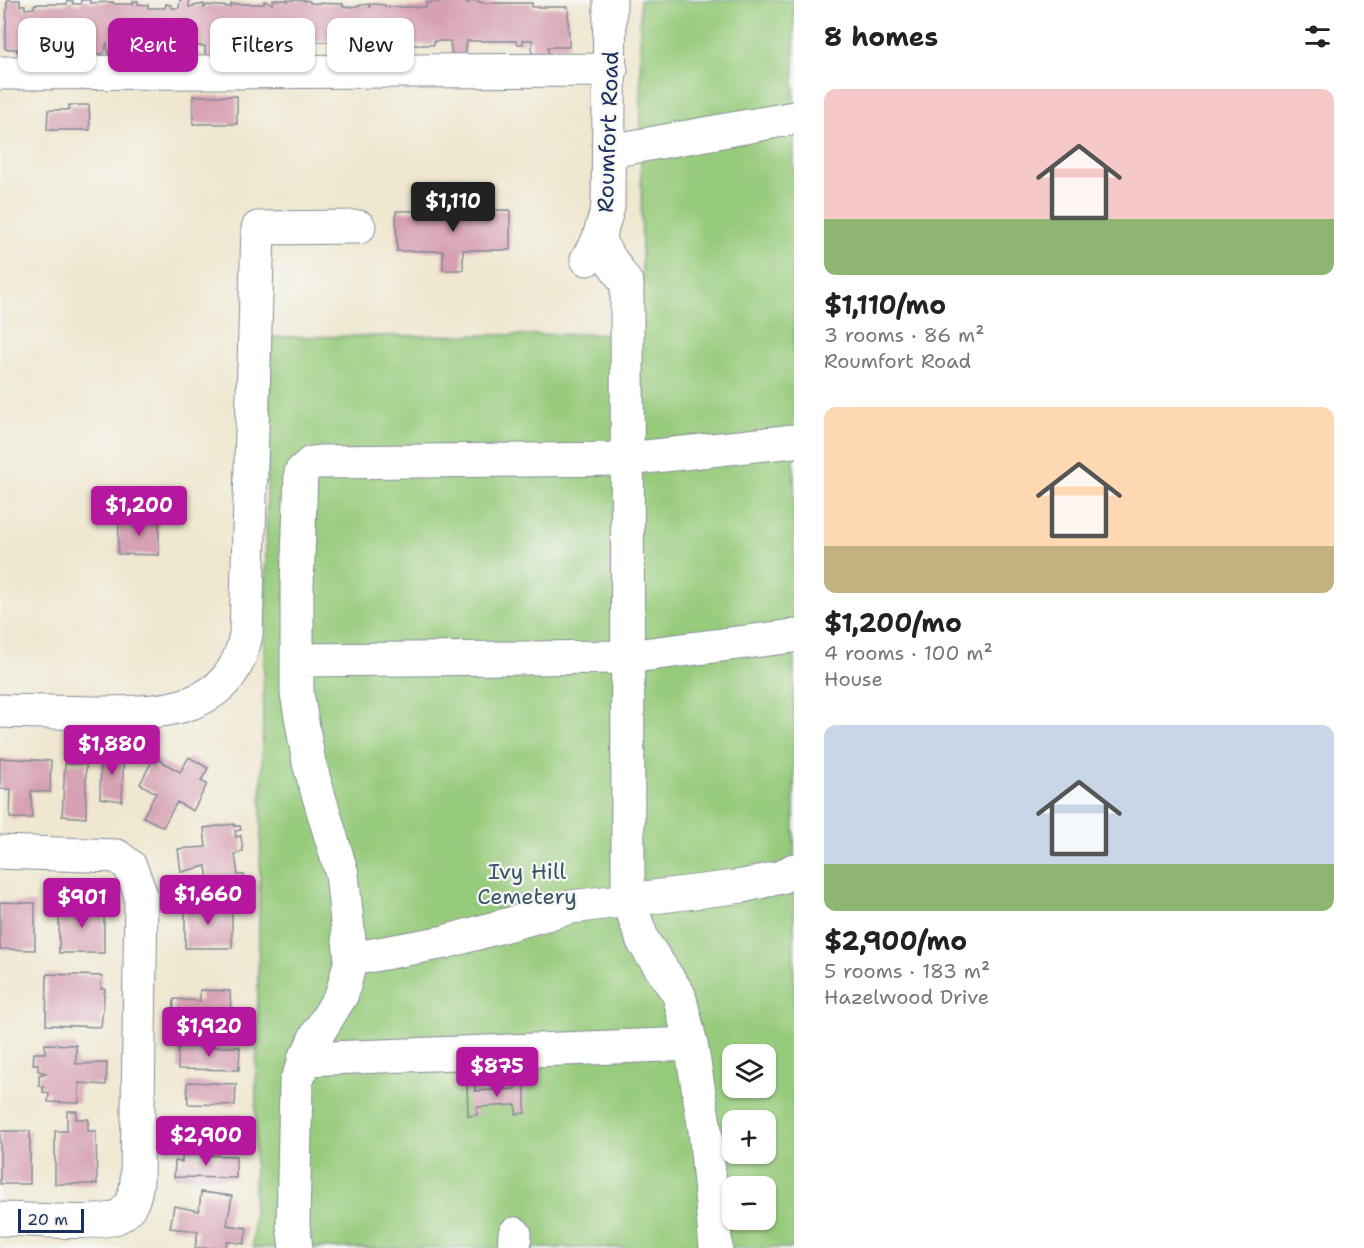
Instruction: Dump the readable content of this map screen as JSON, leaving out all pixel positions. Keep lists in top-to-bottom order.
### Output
{
  "streets": {
    "street": ["Roumfort Road"]
  },
  "parks": ["Ivy Hill Cemetery"],
  "scale_bar": "20 m",
  "page": {
    "heading": "8 homes",
    "chip": [
      "Buy",
      "Rent",
      "Filters",
      "New"
    ],
    "list": [
      {
        "name": "$1,110/mo",
        "note": "3 rooms · 86 m² · Roumfort Road"
      },
      {
        "name": "$1,200/mo",
        "note": "4 rooms · 100 m² · House"
      },
      {
        "name": "$2,900/mo",
        "note": "5 rooms · 183 m² · Hazelwood Drive"
      }
    ],
    "price": [
      "$1,110",
      "$1,200",
      "$1,880",
      "$1,660",
      "$901",
      "$1,920",
      "$875",
      "$2,900"
    ],
    "map_buttons": ["+", "−"],
    "scale": "20 m"
  }
}
